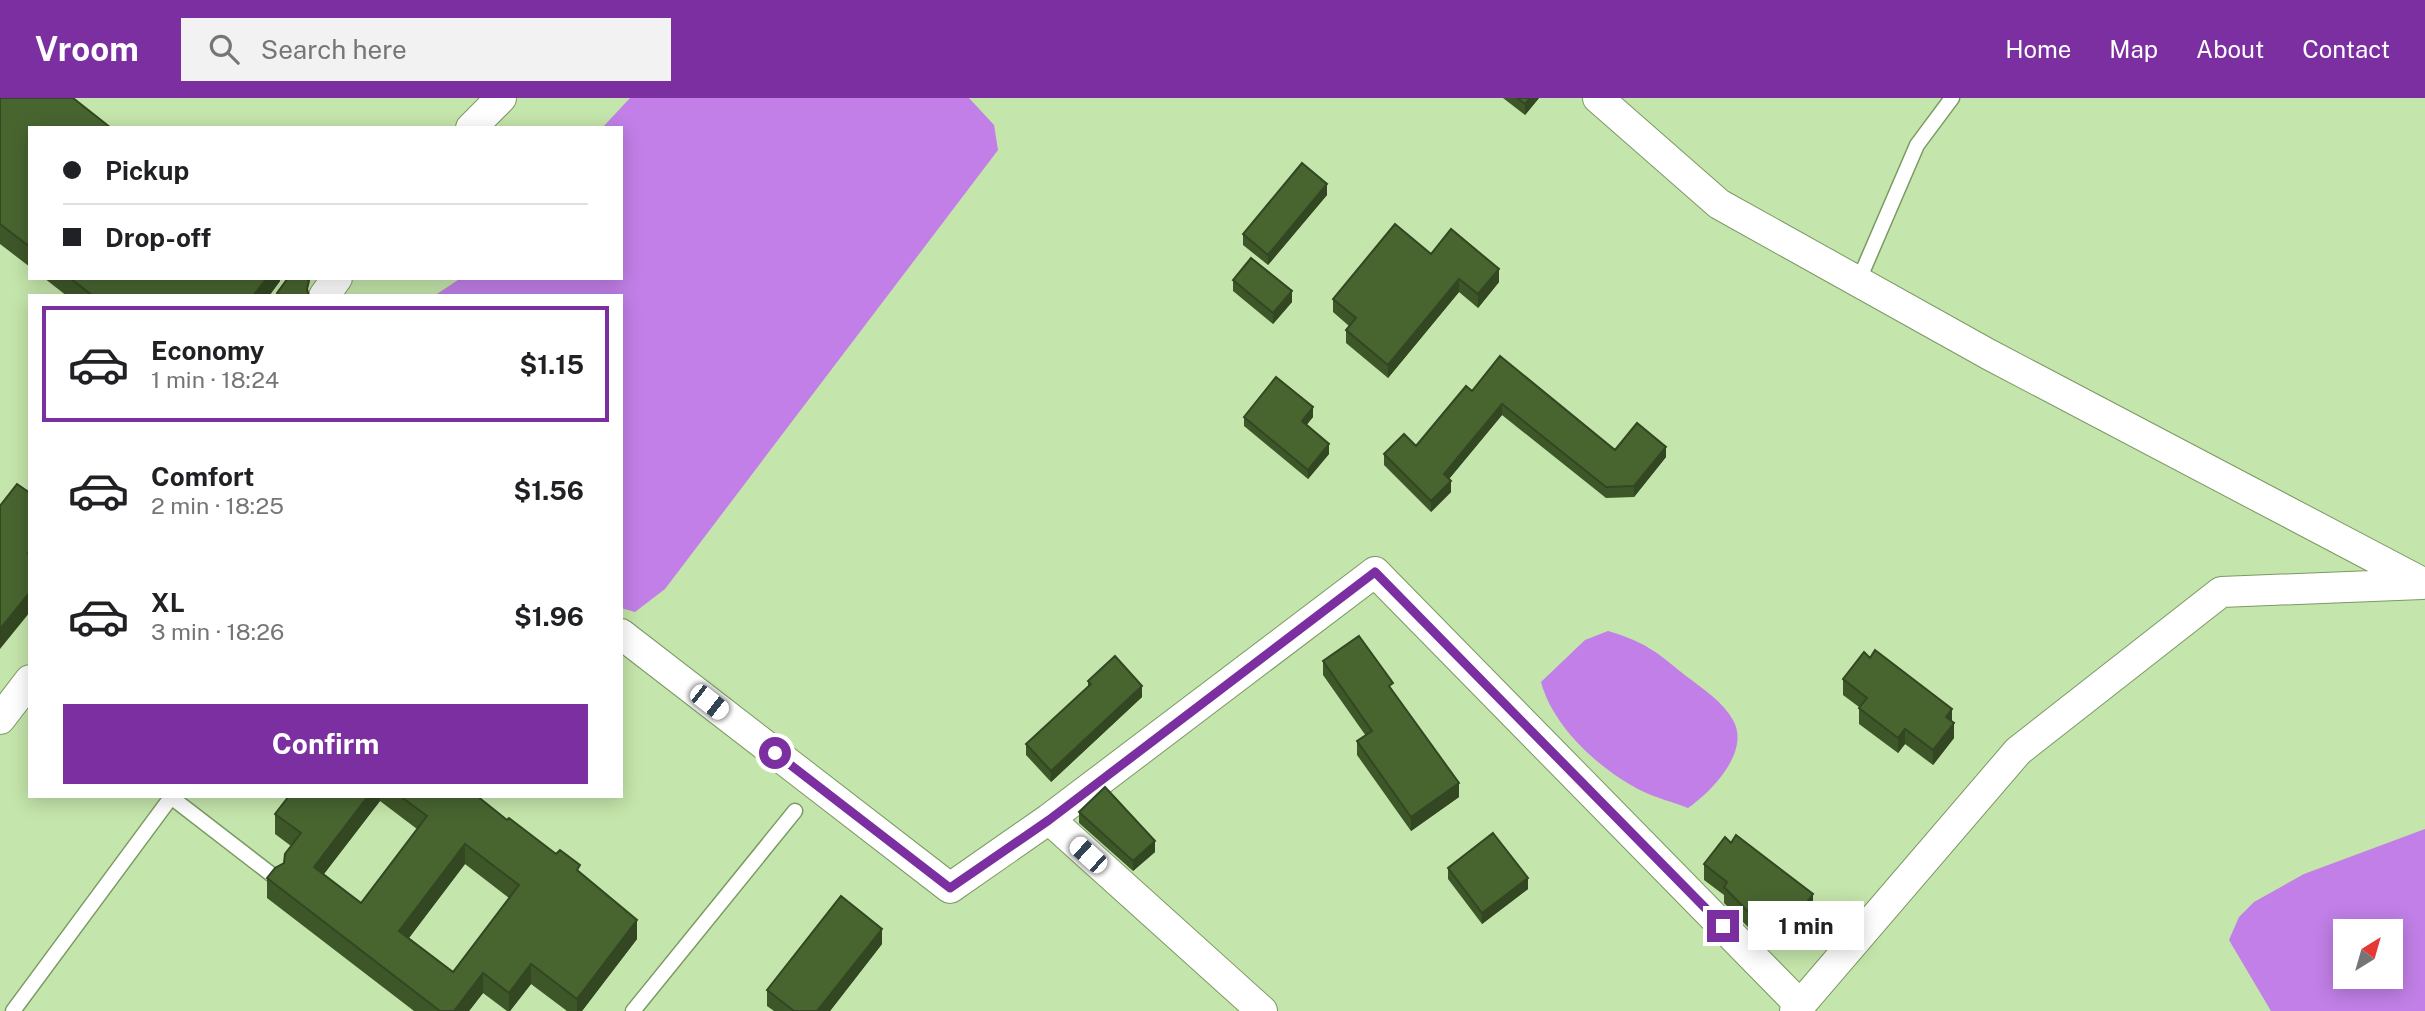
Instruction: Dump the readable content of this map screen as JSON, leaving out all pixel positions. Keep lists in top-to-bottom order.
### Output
{
  "north": "top right",
  "page": {
    "header": "Vroom",
    "search": "Search here",
    "nav": [
      "Home",
      "Map",
      "About",
      "Contact"
    ],
    "banner": ["Pickup", "Drop-off"],
    "list": [
      {
        "name": "Economy",
        "note": "1 min · 18:24",
        "value": "$1.15"
      },
      {
        "name": "Comfort",
        "note": "2 min · 18:25",
        "value": "$1.56"
      },
      {
        "name": "XL",
        "note": "3 min · 18:26",
        "value": "$1.96"
      }
    ],
    "buttons": "Confirm",
    "bubble": "1 min"
  }
}
